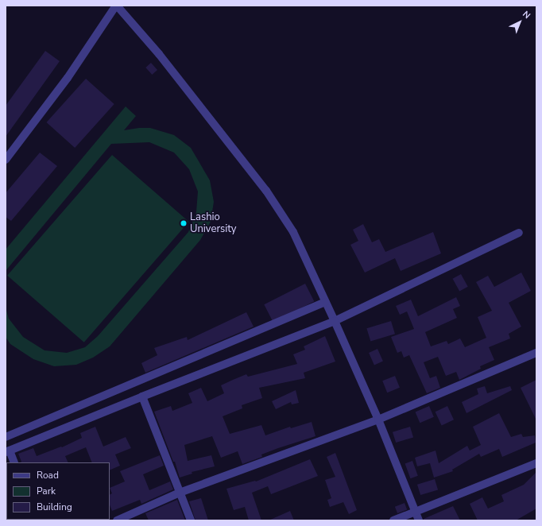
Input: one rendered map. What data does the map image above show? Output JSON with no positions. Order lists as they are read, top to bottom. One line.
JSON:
{"places":["Lashio University"],"legend":["Road","Park","Building"],"north":"top right"}
